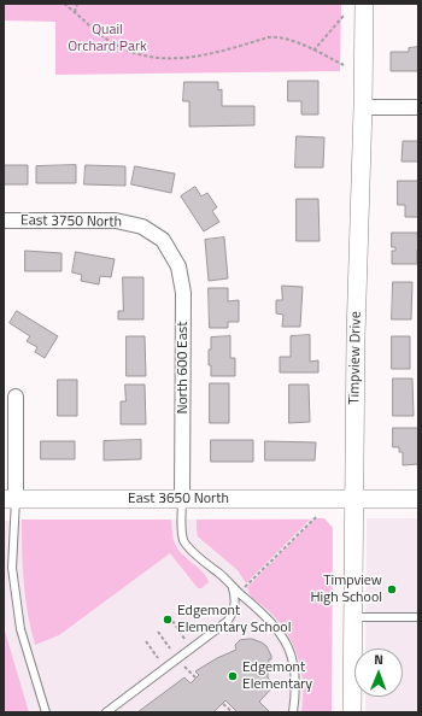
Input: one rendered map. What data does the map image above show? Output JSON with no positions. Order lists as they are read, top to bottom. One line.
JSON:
{"streets":{"street":["East 3750 North","Timpview Drive","North 600 East","East 3650 North"]},"crossings":[["East 3750 North","North 600 East"],["Timpview Drive","East 3650 North"],["North 600 East","East 3650 North"]],"parks":["Quail Orchard Park"],"places":["Timpview High School","Edgemont Elementary School","Edgemont Elementary"],"north":"top"}
